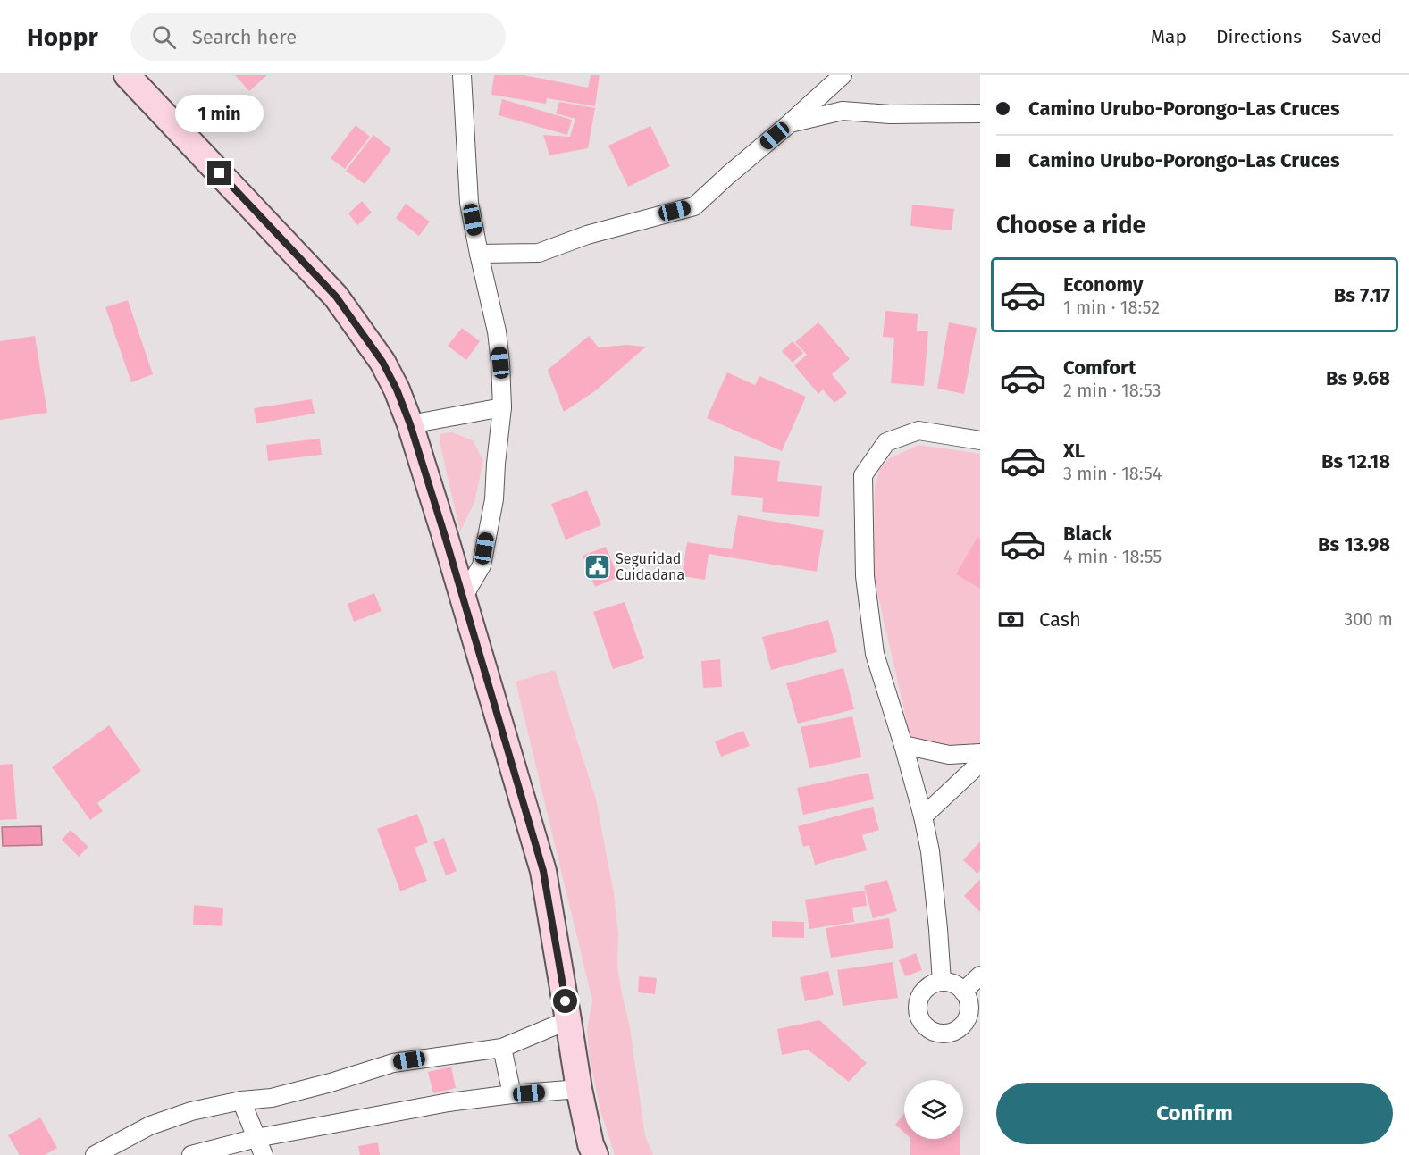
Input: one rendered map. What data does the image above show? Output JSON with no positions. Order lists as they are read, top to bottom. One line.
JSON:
{"places":{"public building":["Seguridad Cuidadana"]},"page":{"header":"Hoppr","search":"Search here","nav":["Map","Directions","Saved"],"banner":["Camino Urubo-Porongo-Las Cruces","Camino Urubo-Porongo-Las Cruces"],"bubble":"1 min","heading":"Choose a ride","list":[{"name":"Economy","note":"1 min · 18:52","value":"Bs 7.17"},{"name":"Comfort","note":"2 min · 18:53","value":"Bs 9.68"},{"name":"XL","note":"3 min · 18:54","value":"Bs 12.18"},{"name":"Black","note":"4 min · 18:55","value":"Bs 13.98"}],"pay":["Cash","300 m"],"buttons":"Confirm"}}
